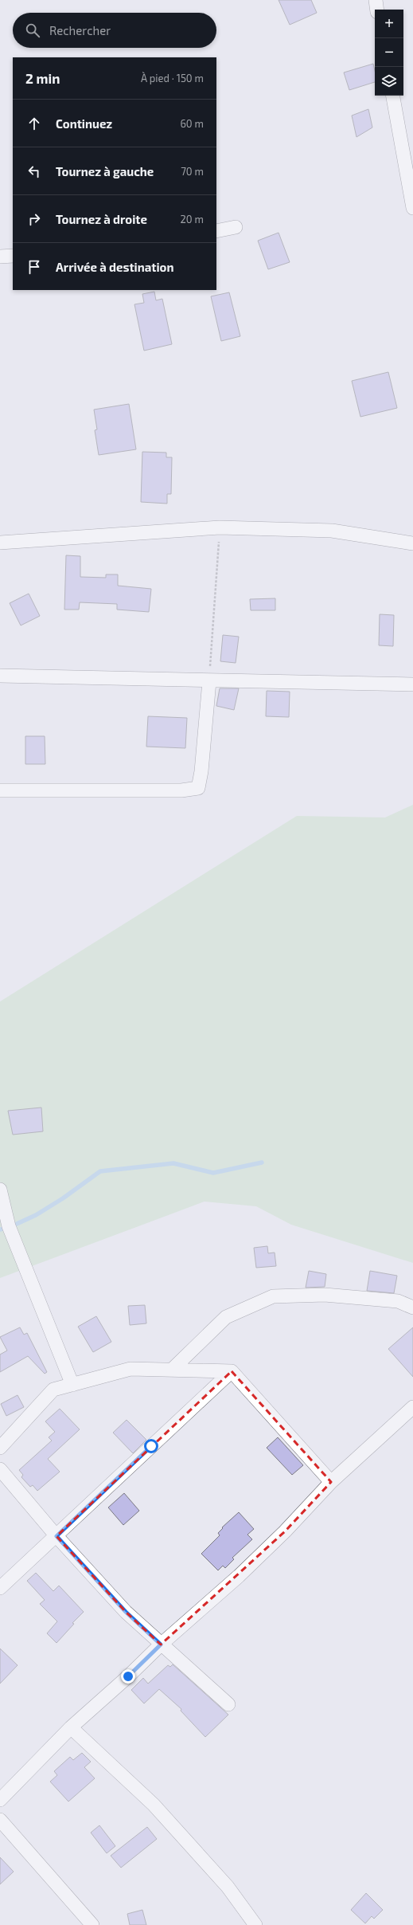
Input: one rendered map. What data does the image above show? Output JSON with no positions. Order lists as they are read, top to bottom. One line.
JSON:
{"page":{"map_buttons":["+","−"],"search":"Rechercher","heading":["2 min","À pied · 150 m"],"list":[["Continuez","60 m"],["Tournez à gauche","70 m"],["Tournez à droite","20 m"],"Arrivée à destination"]}}
